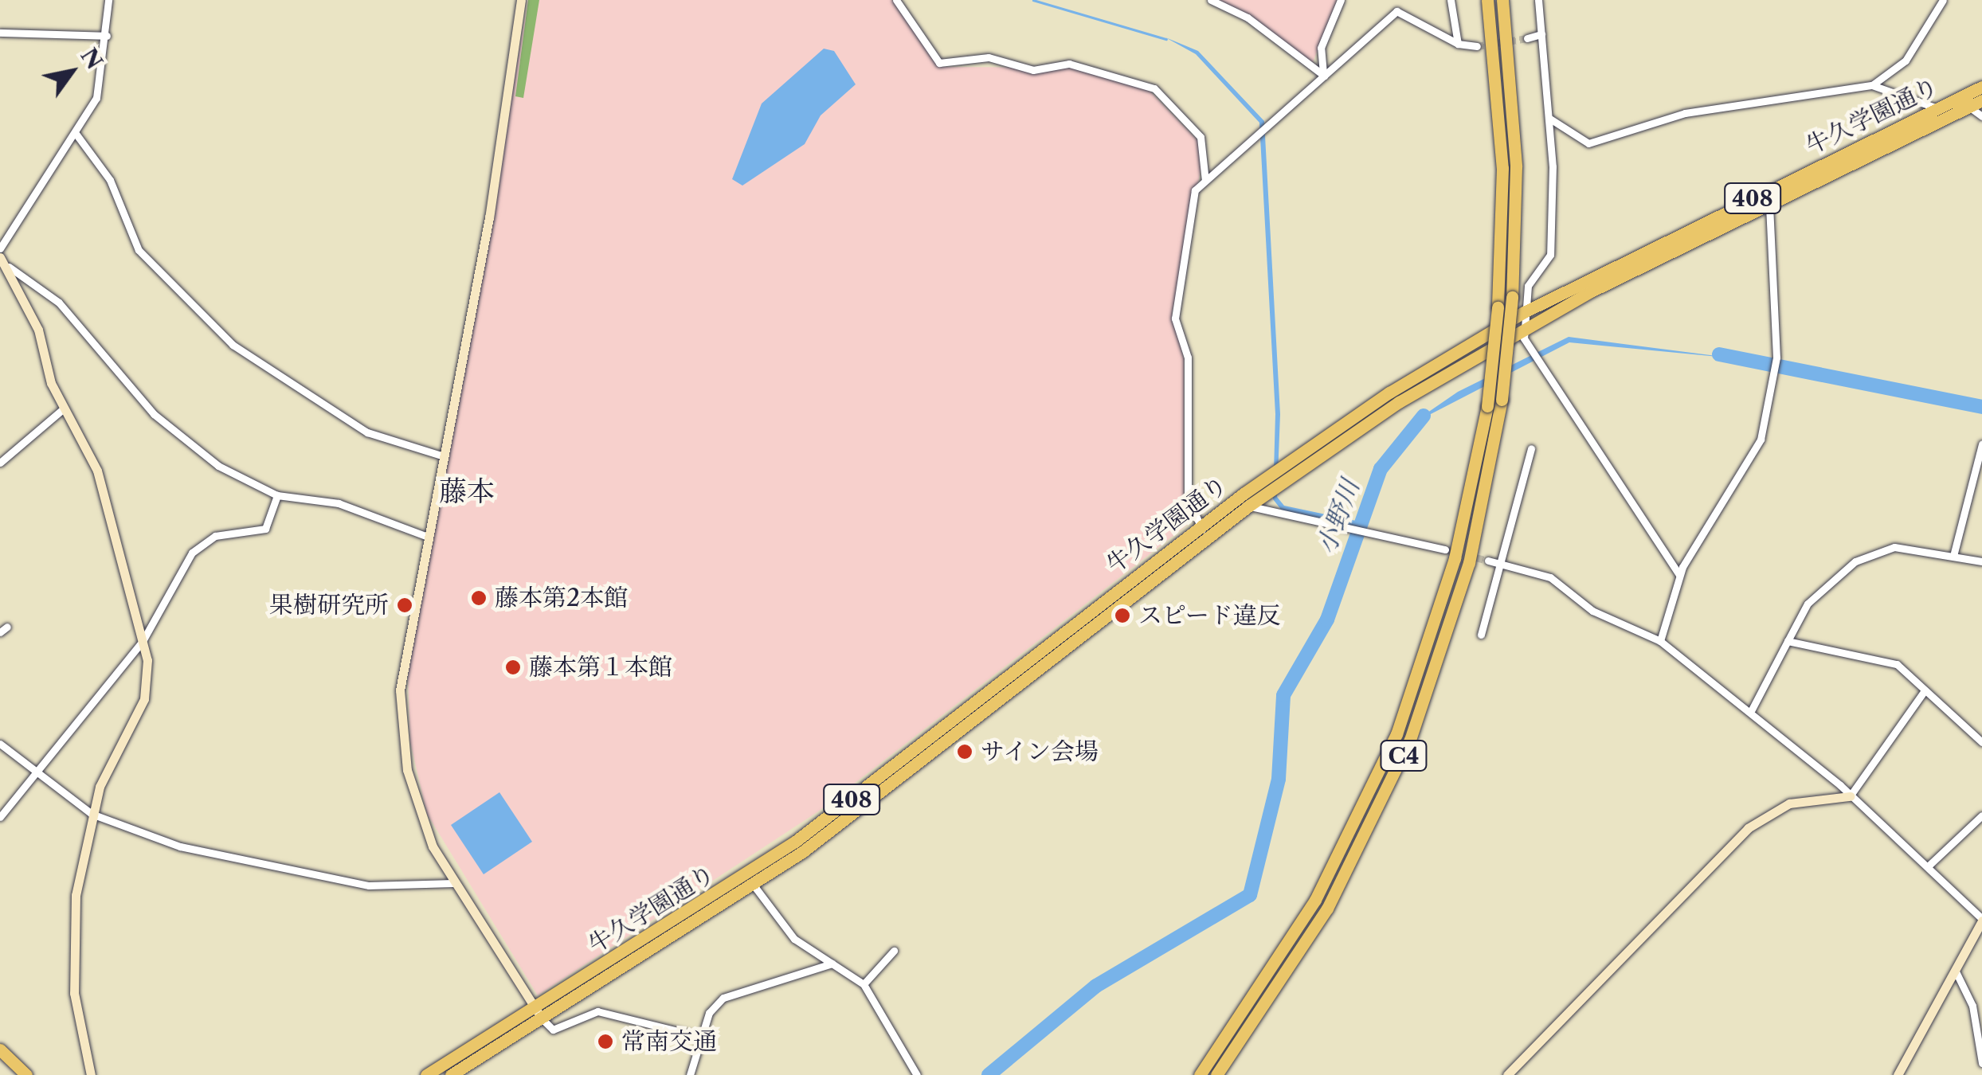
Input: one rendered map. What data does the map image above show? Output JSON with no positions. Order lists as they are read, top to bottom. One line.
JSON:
{"streets":{"highway":["牛久学園通り","408","C4"]},"districts":["藤本"],"water":["小野川"],"places":["藤本第2本館","果樹研究所","スピード違反","藤本第１本館","サイン会場","常南交通"],"north":"top right"}
